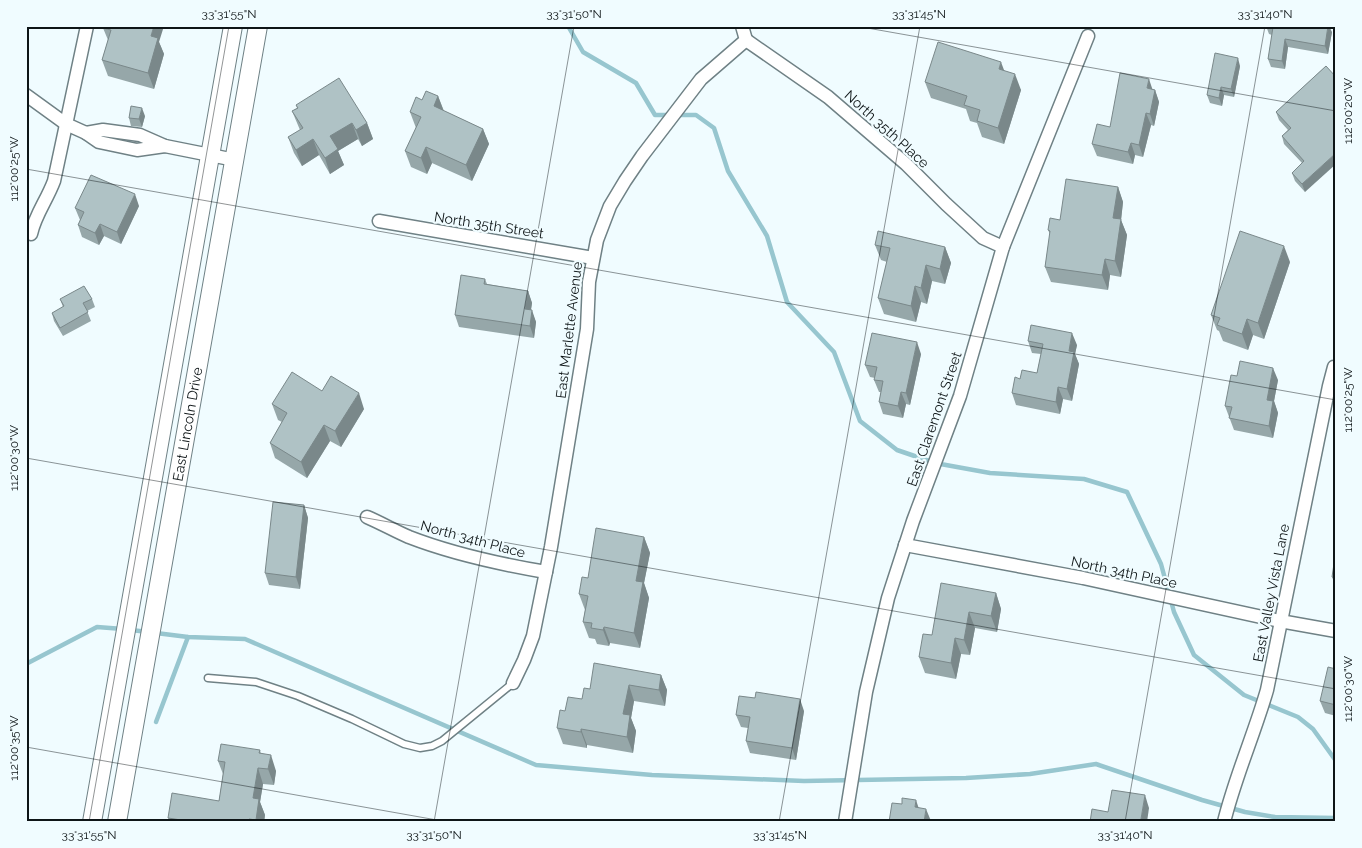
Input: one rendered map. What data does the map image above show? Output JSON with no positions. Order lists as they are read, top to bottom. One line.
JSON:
{"streets":{"main road":["East Lincoln Drive"],"street":["North 35th Place","North 35th Street","East Marlette Avenue","East Claremont Street","North 34th Place","East Valley Vista Lane"]},"crossings":[["North 35th Place","East Marlette Avenue"],["North 35th Place","East Claremont Street"],["North 35th Street","East Marlette Avenue"],["East Marlette Avenue","North 34th Place"],["East Claremont Street","North 34th Place"],["North 34th Place","East Valley Vista Lane"]],"coordinates":["33°31'55\"N","33°31'50\"N","33°31'45\"N","33°31'40\"N","112°00'20\"W","112°00'25\"W","112°00'30\"W","112°00'35\"W"]}
